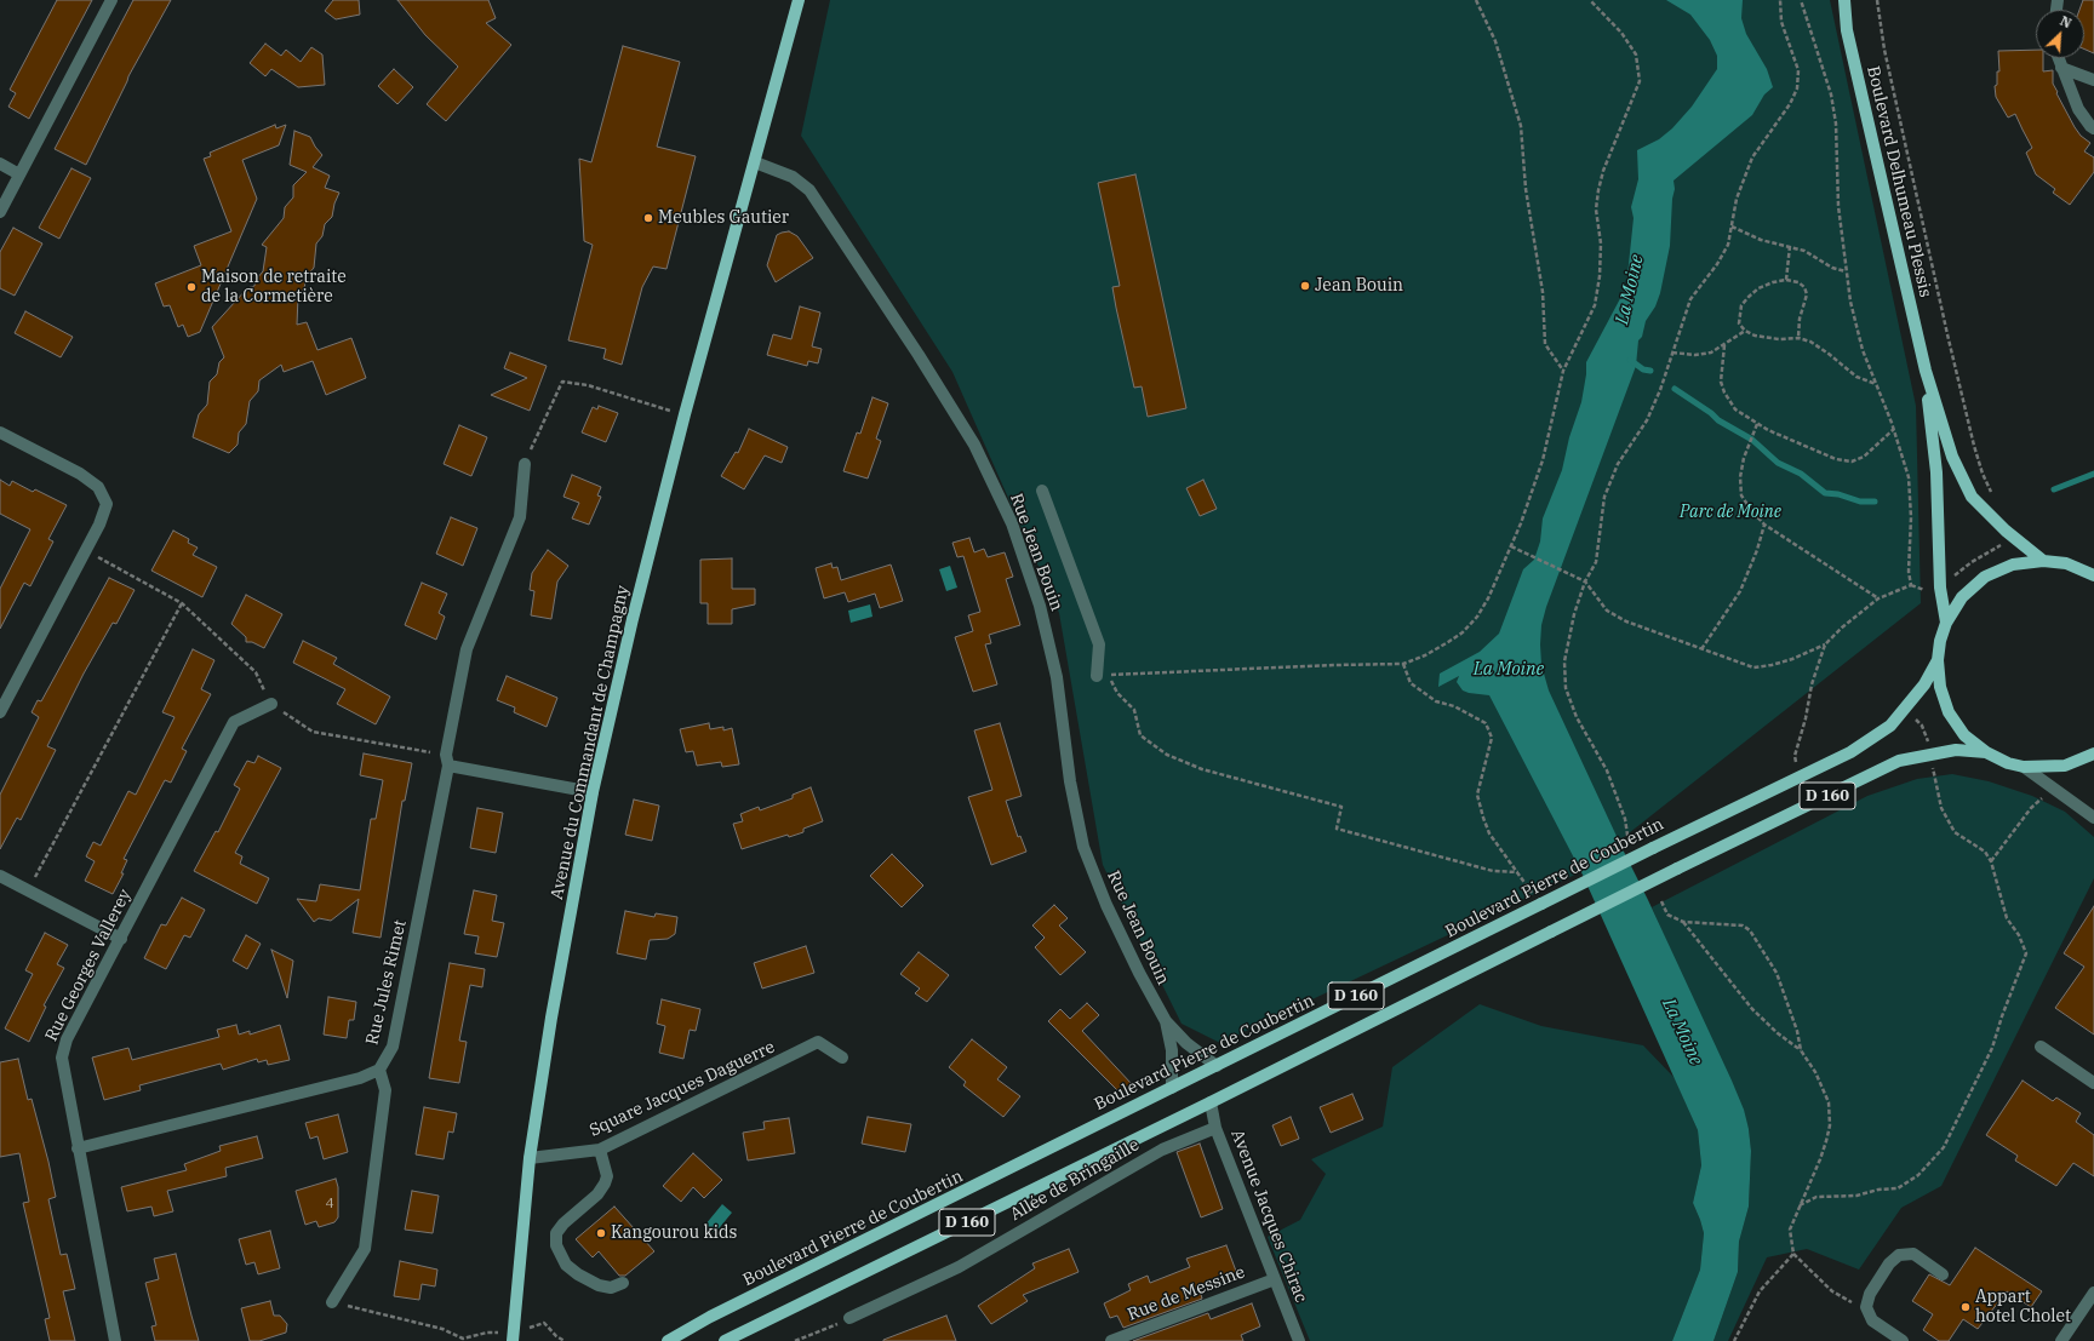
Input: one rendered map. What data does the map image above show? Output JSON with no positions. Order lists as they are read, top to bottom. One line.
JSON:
{"streets":{"main road":["Boulevard Delhumeau Plessis","Avenue du Commandant de Champagny","D 160","Boulevard Pierre de Coubertin"],"street":["Rue Jean Bouin","Rue Georges Vallerey","Rue Jules Rimet","Square Jacques Daguerre","Allée de Bringaille","Avenue Jacques Chirac","Rue de Messine"]},"crossings":[["Rue Jean Bouin","Avenue du Commandant de Champagny"],["Rue Jean Bouin","Boulevard Pierre de Coubertin"],["Avenue du Commandant de Champagny","Square Jacques Daguerre"],["D 160","Avenue Jacques Chirac"],["Rue Georges Vallerey","Rue Jules Rimet"],["Allée de Bringaille","Avenue Jacques Chirac"],["Avenue Jacques Chirac","Rue de Messine"]],"water":["La Moine"],"parks":["Parc de Moine"],"places":["Meubles Gautier","Jean Bouin","Maison de retraite de la Cormetière","Kangourou kids","Appart hotel Cholet"],"house_numbers":["4"],"north":"top right"}
